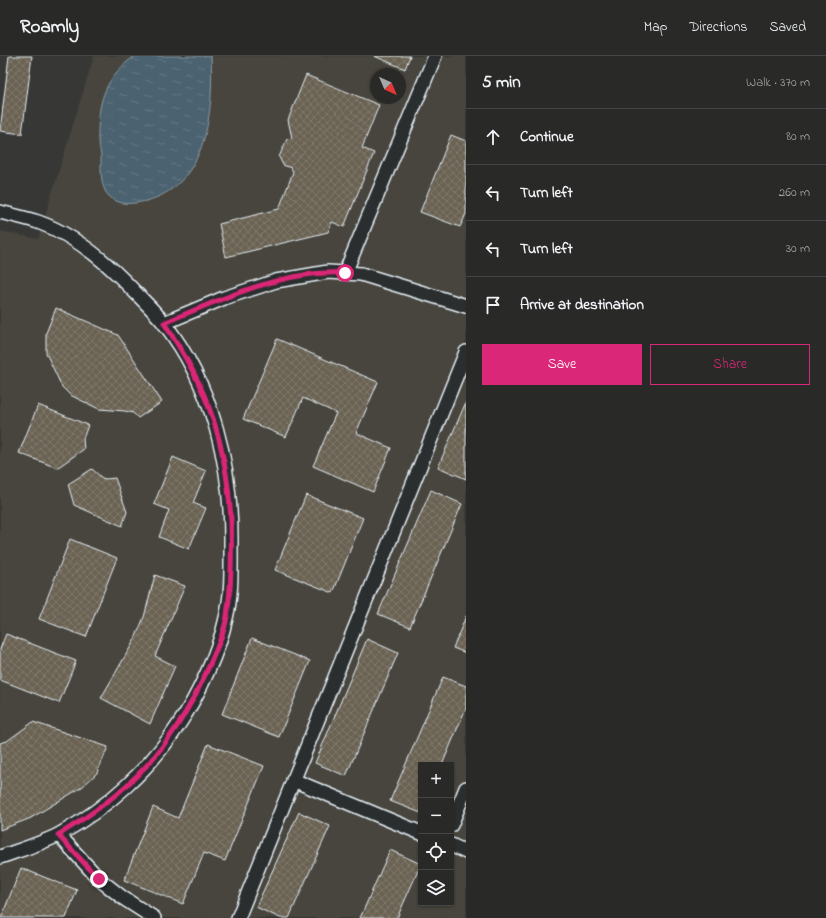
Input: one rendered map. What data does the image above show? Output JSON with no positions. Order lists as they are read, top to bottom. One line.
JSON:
{"north":"bottom right","page":{"header":"Roamly","nav":["Map","Directions","Saved"],"heading":["5 min","Walk · 370 m"],"list":[["Continue","80 m"],["Turn left","260 m"],["Turn left","30 m"],"Arrive at destination"],"buttons":["Save","Share"],"map_buttons":["+","−"]}}
